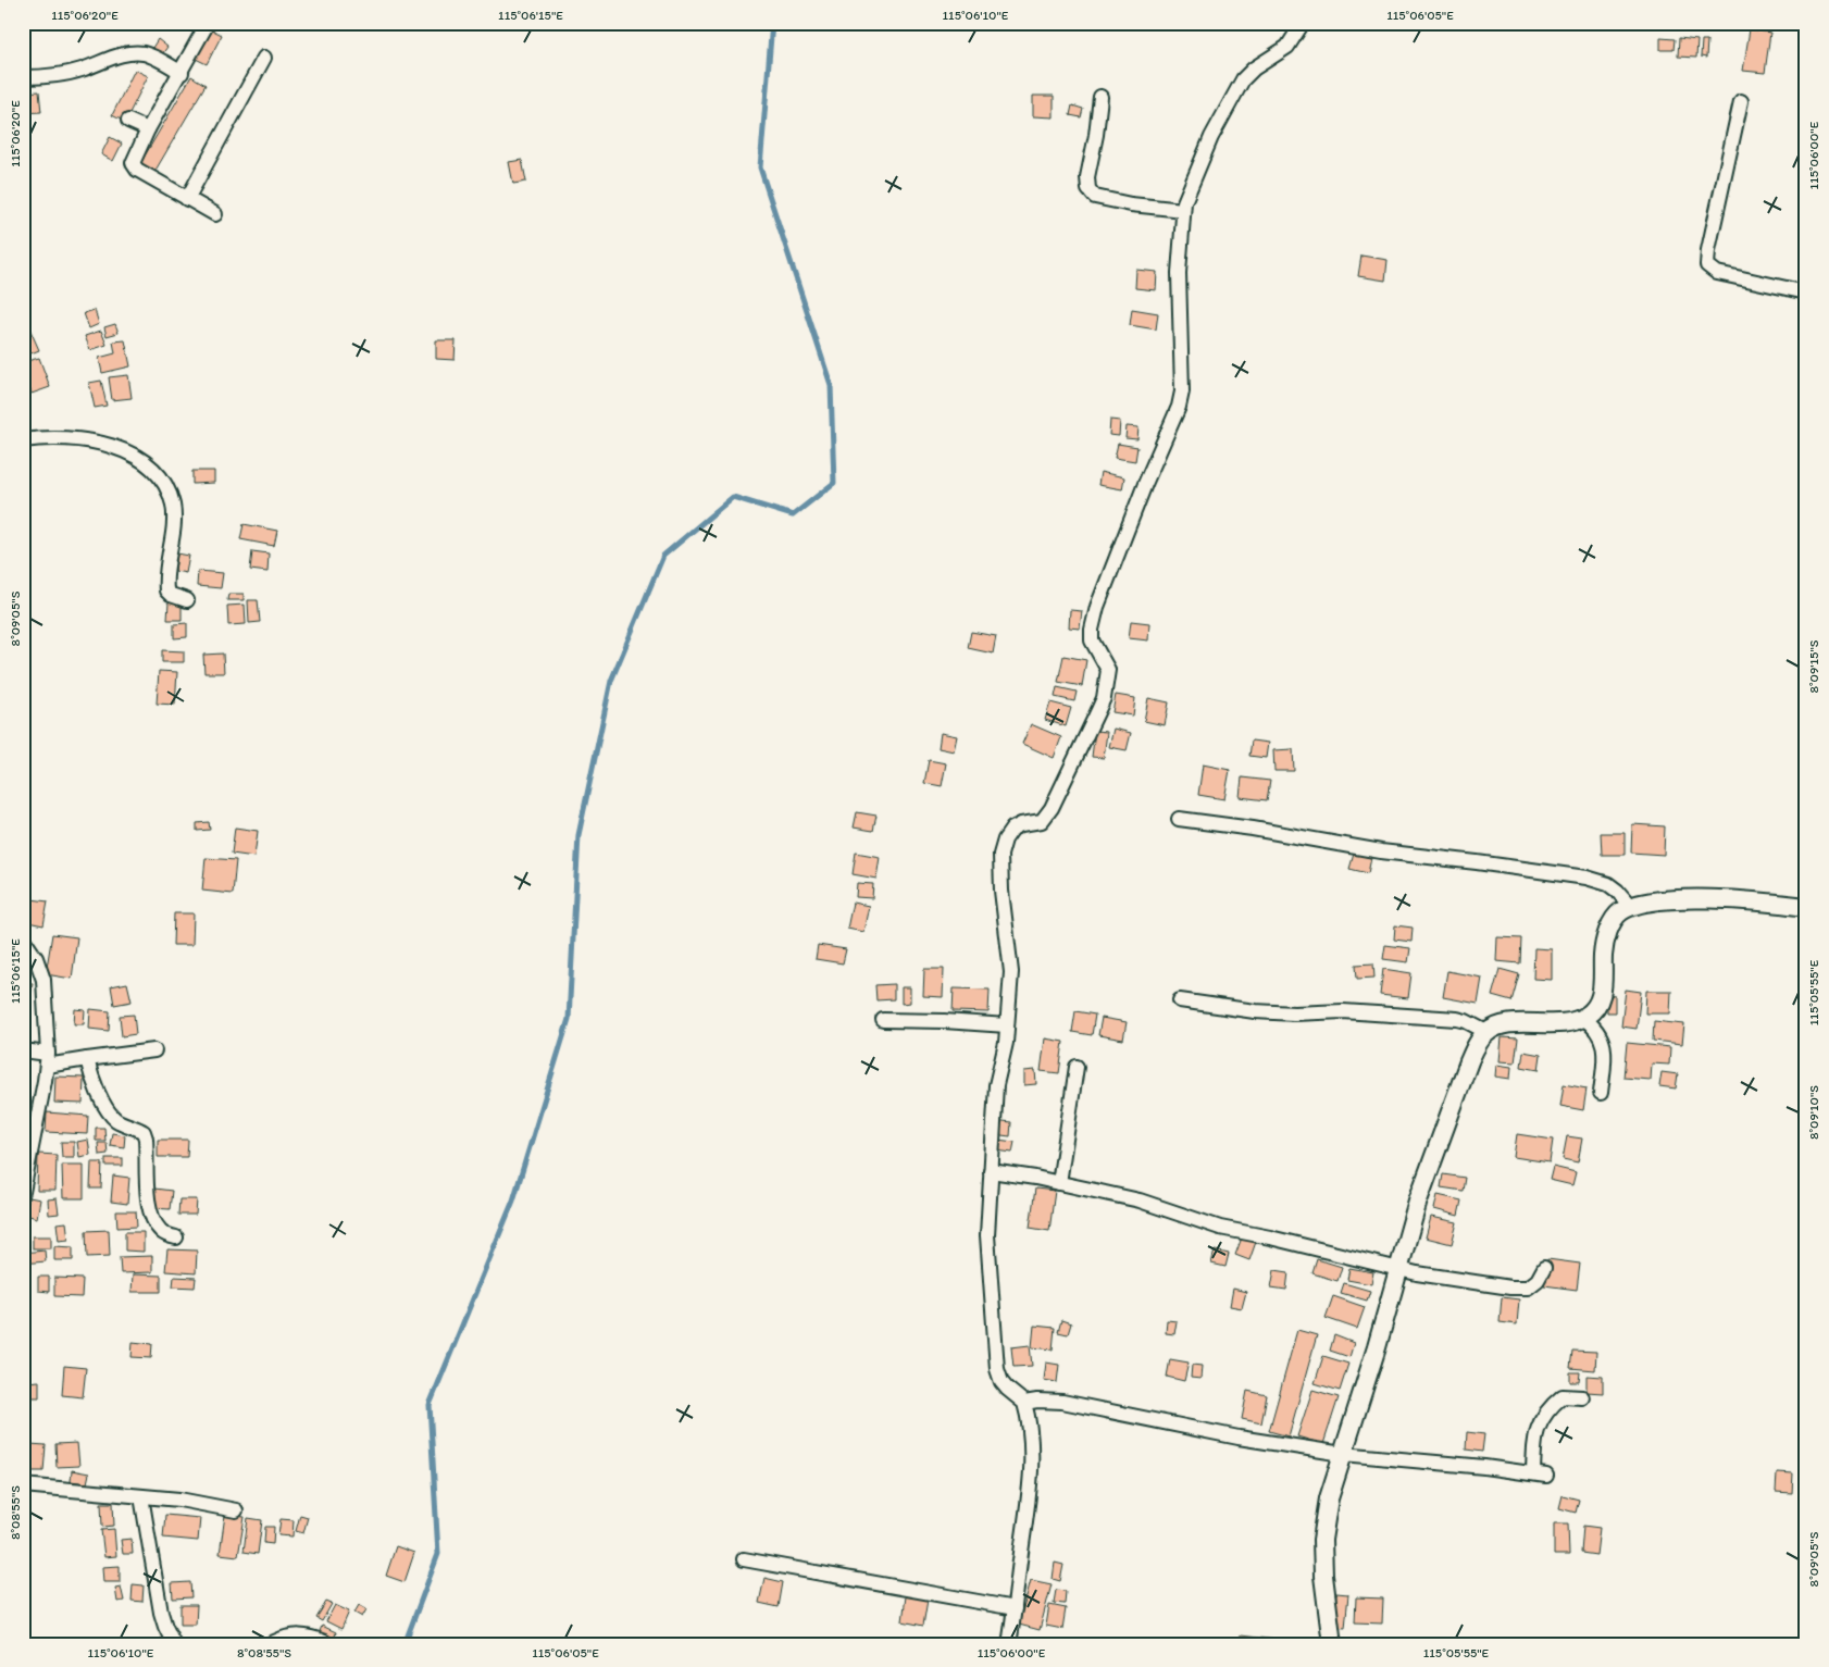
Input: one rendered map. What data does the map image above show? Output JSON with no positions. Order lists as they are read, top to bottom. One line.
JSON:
{"coordinates":["115°06'20\"E","115°06'15\"E","115°06'10\"E","115°06'05\"E","115°06'00\"E","8°09'05\"S","8°09'15\"S","115°05'55\"E","8°09'10\"S","8°08'55\"S"]}
